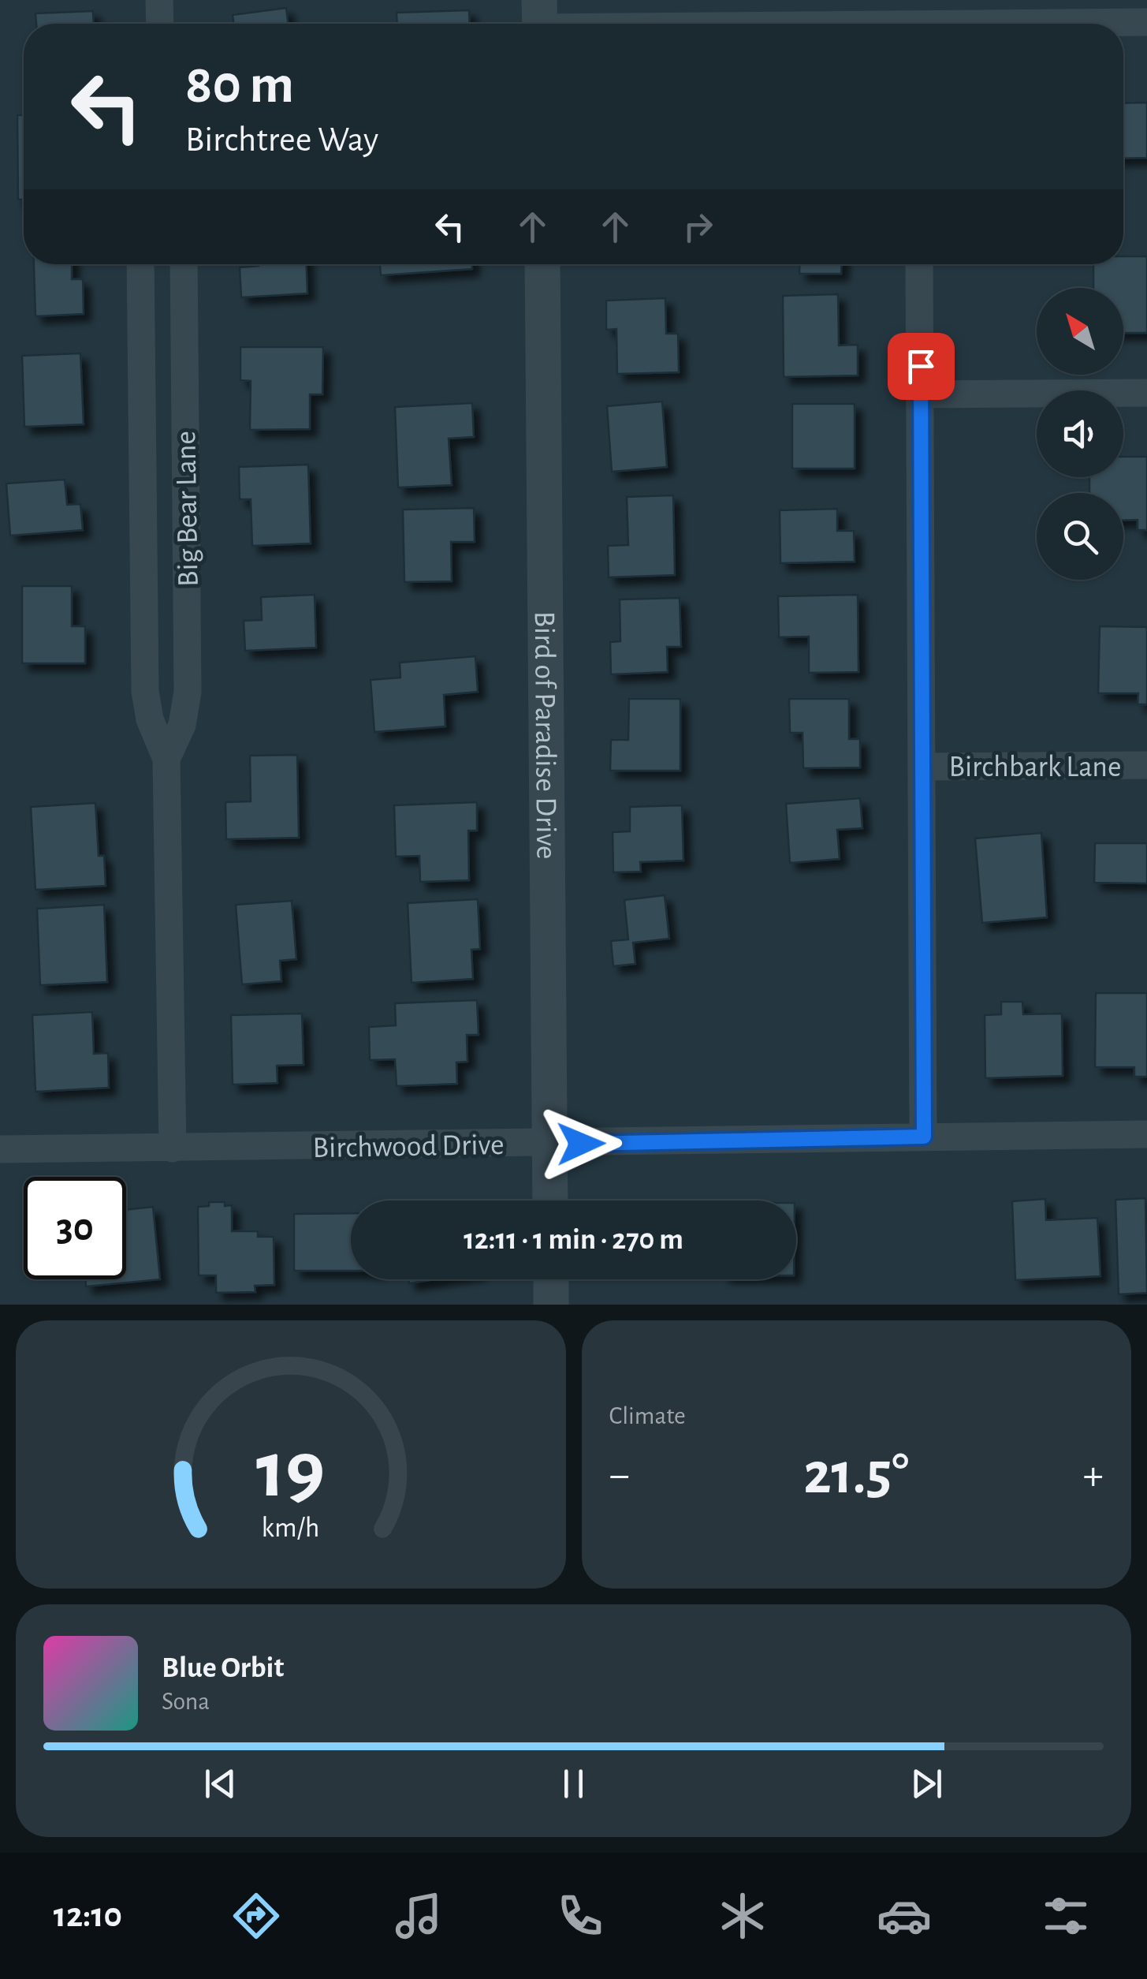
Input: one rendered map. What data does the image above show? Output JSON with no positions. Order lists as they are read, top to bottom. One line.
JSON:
{"streets":{"street":["Big Bear Lane","Bird of Paradise Drive","Birchbark Lane","Birchwood Drive"]},"crossings":[["Big Bear Lane","Birchwood Drive"],["Bird of Paradise Drive","Birchwood Drive"]],"north":"top left","page":{"turn":["80 m","Birchtree Way"],"limit":"30","trip":"12:11 · 1 min · 270 m","tile":"Climate","heat":["−","21.5°","+"],"song":["Blue Orbit","Sona"],"tabs":"12:10","gauge":["19","km/h"]}}
